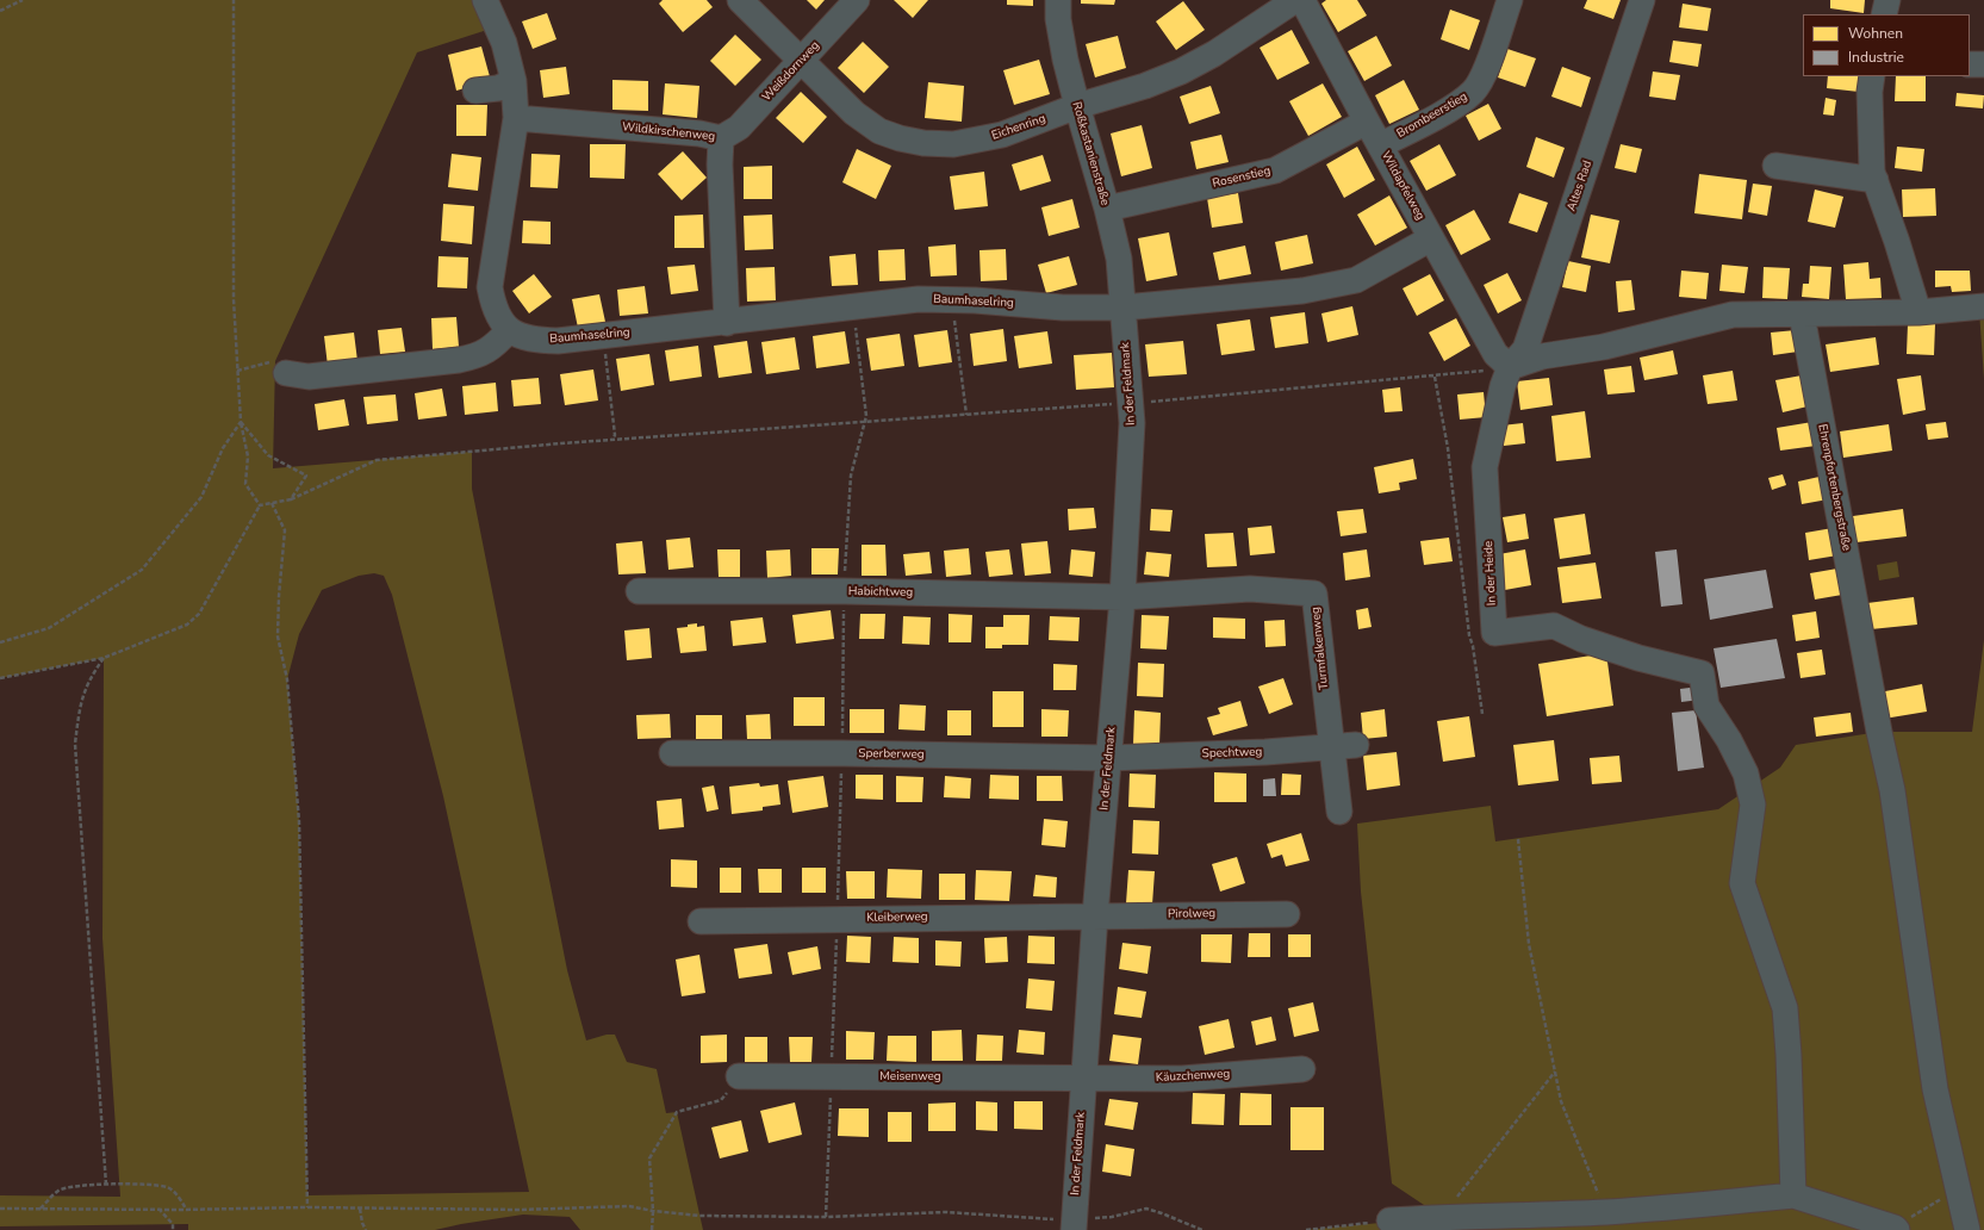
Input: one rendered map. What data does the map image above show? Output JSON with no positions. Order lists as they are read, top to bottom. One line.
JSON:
{"streets":{"street":["Weißdornweg","Brombeerstieg","Eichenring","Wildkirschenweg","Roßkastanienstraße","Rosenstieg","Wildapfelweg","Altes Rad","Baumhaselring","In der Feldmark","Ehrenpfortenbergstraße","In der Heide","Habichtweg","Turmfalkenweg","Spechtweg","Sperberweg","Pirolweg","Kleiberweg","Käuzchenweg","Meisenweg"]},"crossings":[["Weißdornweg","Eichenring"],["Weißdornweg","Wildkirschenweg"],["Brombeerstieg","Wildapfelweg"],["Eichenring","Roßkastanienstraße"],["Wildkirschenweg","Baumhaselring"],["Roßkastanienstraße","Rosenstieg"],["Roßkastanienstraße","Baumhaselring"],["Roßkastanienstraße","In der Feldmark"],["Rosenstieg","Wildapfelweg"],["Wildapfelweg","Altes Rad"],["Wildapfelweg","Baumhaselring"],["Wildapfelweg","In der Heide"],["Altes Rad","In der Heide"],["Baumhaselring","In der Feldmark"],["In der Feldmark","Habichtweg"],["In der Feldmark","Turmfalkenweg"],["In der Feldmark","Spechtweg"],["In der Feldmark","Sperberweg"],["In der Feldmark","Pirolweg"],["In der Feldmark","Kleiberweg"],["In der Feldmark","Käuzchenweg"],["In der Feldmark","Meisenweg"],["Habichtweg","Turmfalkenweg"],["Turmfalkenweg","Spechtweg"],["Spechtweg","Sperberweg"],["Pirolweg","Kleiberweg"],["Käuzchenweg","Meisenweg"]],"legend":["Wohnen","Industrie"]}
